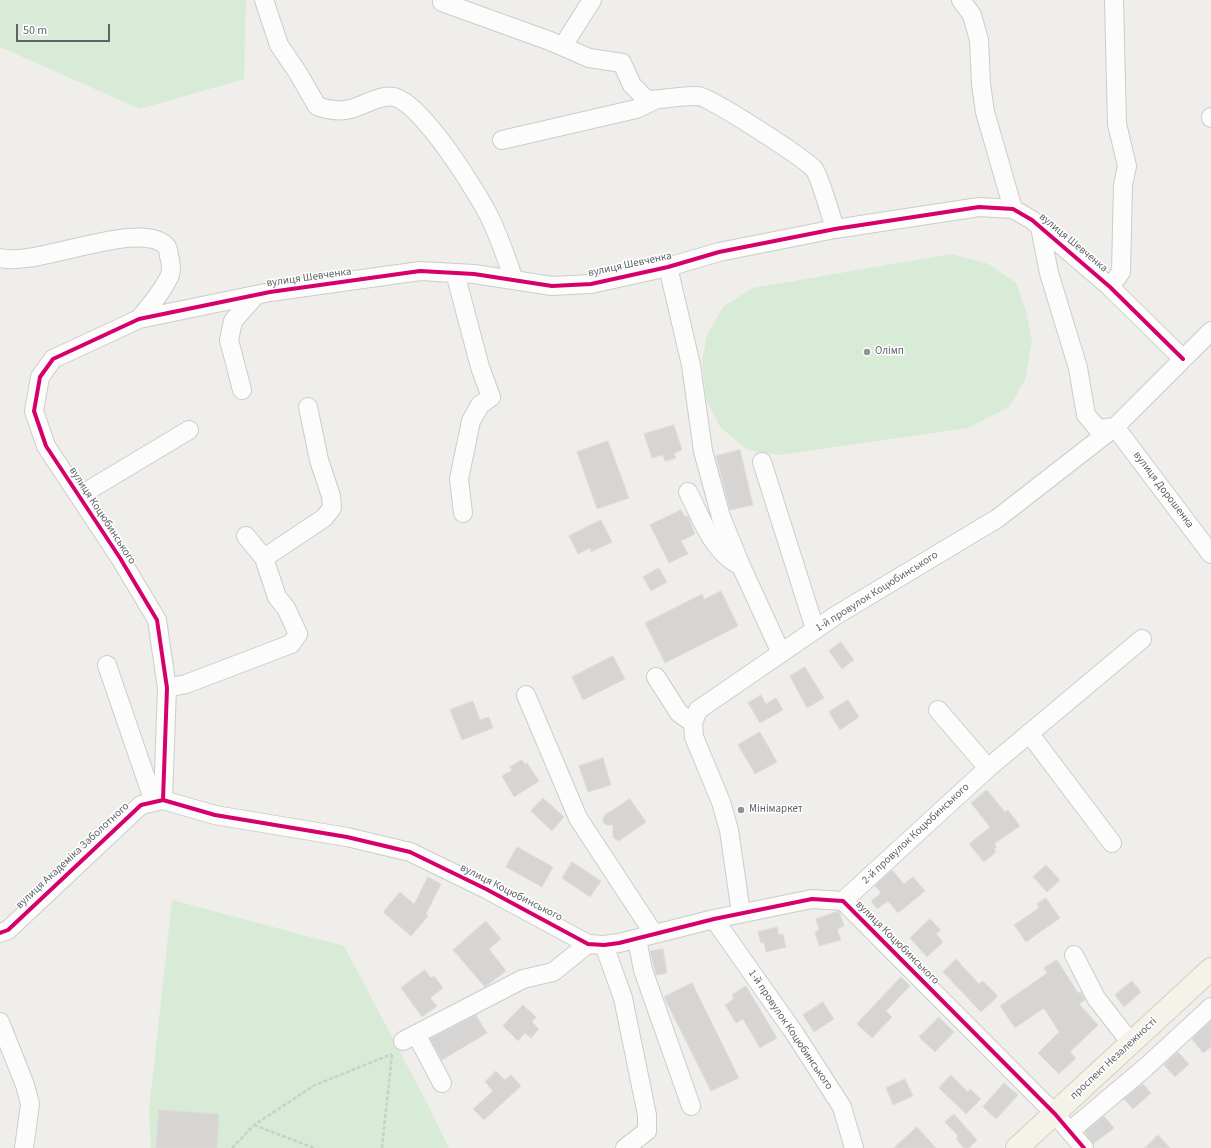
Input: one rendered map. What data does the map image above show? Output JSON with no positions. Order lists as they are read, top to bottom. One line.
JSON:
{"streets":{"main road":["проспект Незалежності"],"street":["вулиця Шевченка","вулиця Дорошенка","вулиця Коцюбинського","1-й провулок Коцюбинського","2-й провулок Коцюбинського","вулиця Академіка Заболотного"]},"crossings":[["вулиця Шевченка","вулиця Коцюбинського"],["вулиця Шевченка","1-й провулок Коцюбинського"],["вулиця Дорошенка","1-й провулок Коцюбинського"],["вулиця Коцюбинського","1-й провулок Коцюбинського"],["вулиця Коцюбинського","2-й провулок Коцюбинського"],["вулиця Коцюбинського","вулиця Академіка Заболотного"],["вулиця Коцюбинського","проспект Незалежності"]],"places":["Олімп","Мінімаркет"],"scale_bar":"50 m"}
